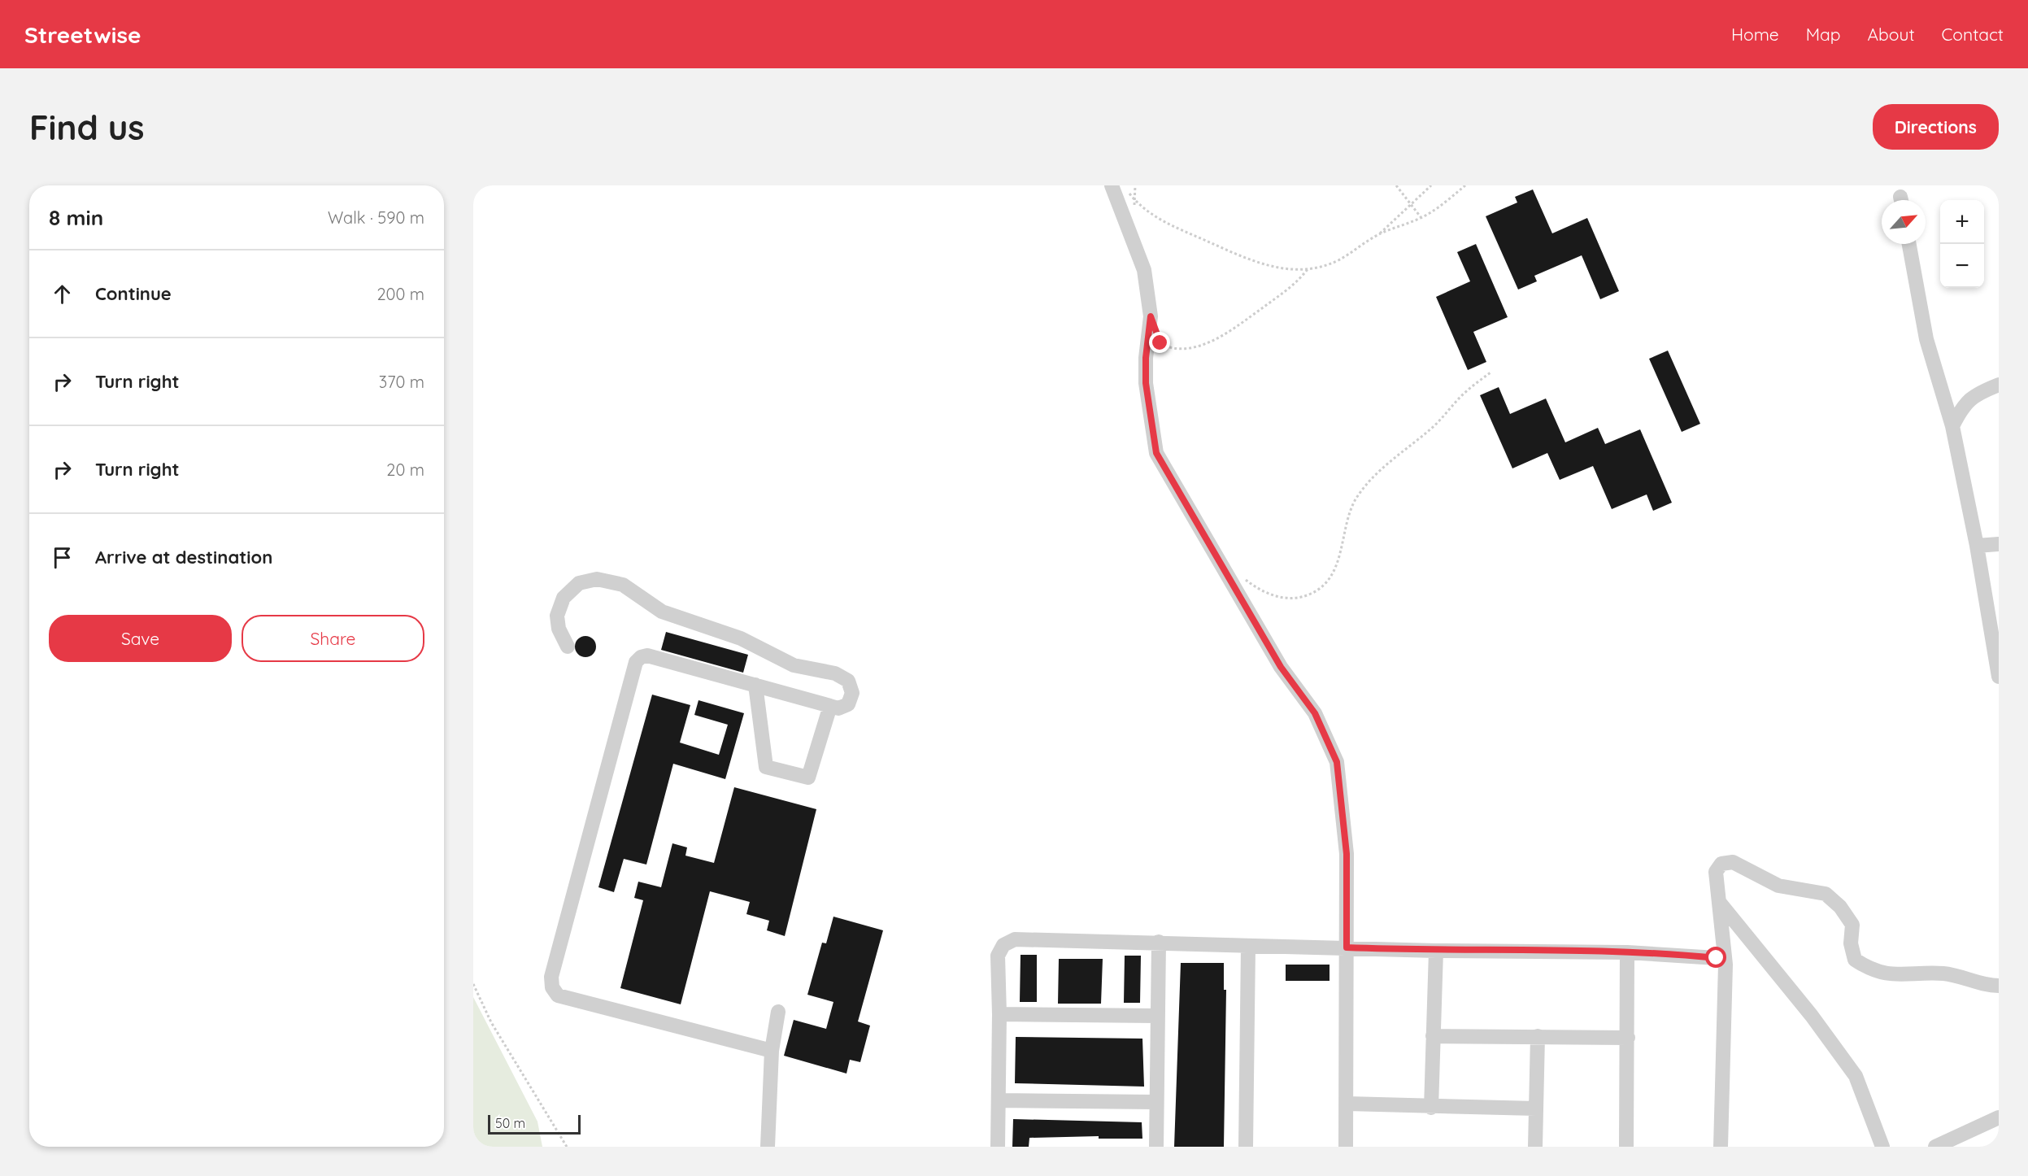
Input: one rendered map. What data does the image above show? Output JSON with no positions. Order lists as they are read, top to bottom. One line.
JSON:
{"scale_bar":"50 m","north":"top right","page":{"header":"Streetwise","nav":["Home","Map","About","Contact"],"buttons":["Directions",["Save","Share"]],"title":"Find us","heading":["8 min","Walk · 590 m"],"map_buttons":["+","−"],"list":[["Continue","200 m"],["Turn right","370 m"],["Turn right","20 m"],"Arrive at destination"],"scale":"50 m"}}
